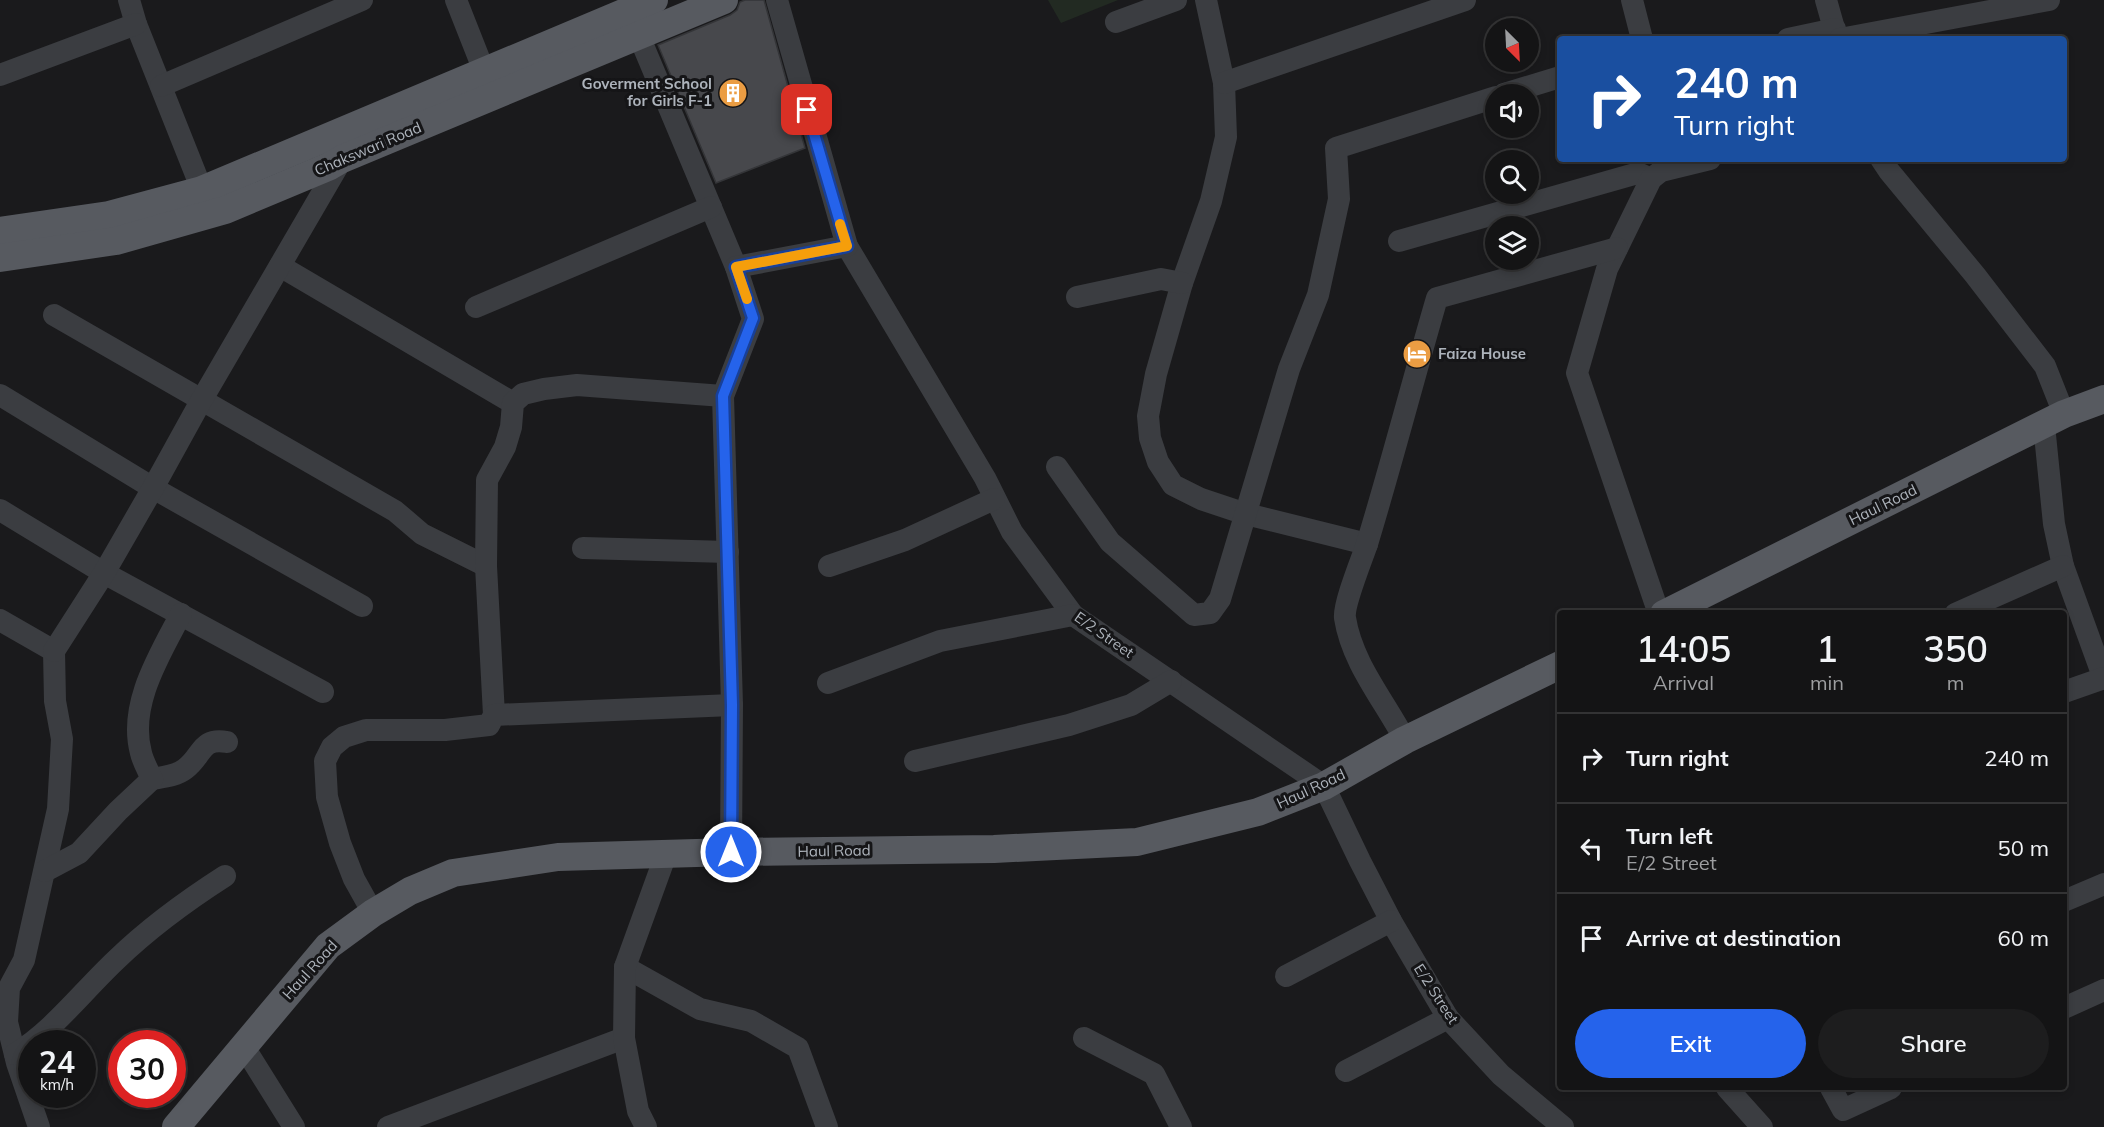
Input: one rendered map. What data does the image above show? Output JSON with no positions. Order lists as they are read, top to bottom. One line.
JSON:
{"streets":{"main road":["Chakswari Road","Haul Road"],"street":["E/2 Street"]},"crossings":[["Haul Road","E/2 Street"]],"places":{"building":["Goverment School for Girls F-1"],"hotel":["Faiza House"]},"north":"bottom right","page":{"turn":["240 m","Turn right"],"eta":["14:05","Arrival","1","min","350","m"],"list":[{"name":"Turn right","value":"240 m"},{"name":"Turn left","note":"E/2 Street","value":"50 m"},{"name":"Arrive at destination","value":"60 m"}],"buttons":["Exit","Share"],"speed":"24 km/h","limit":"30"}}
